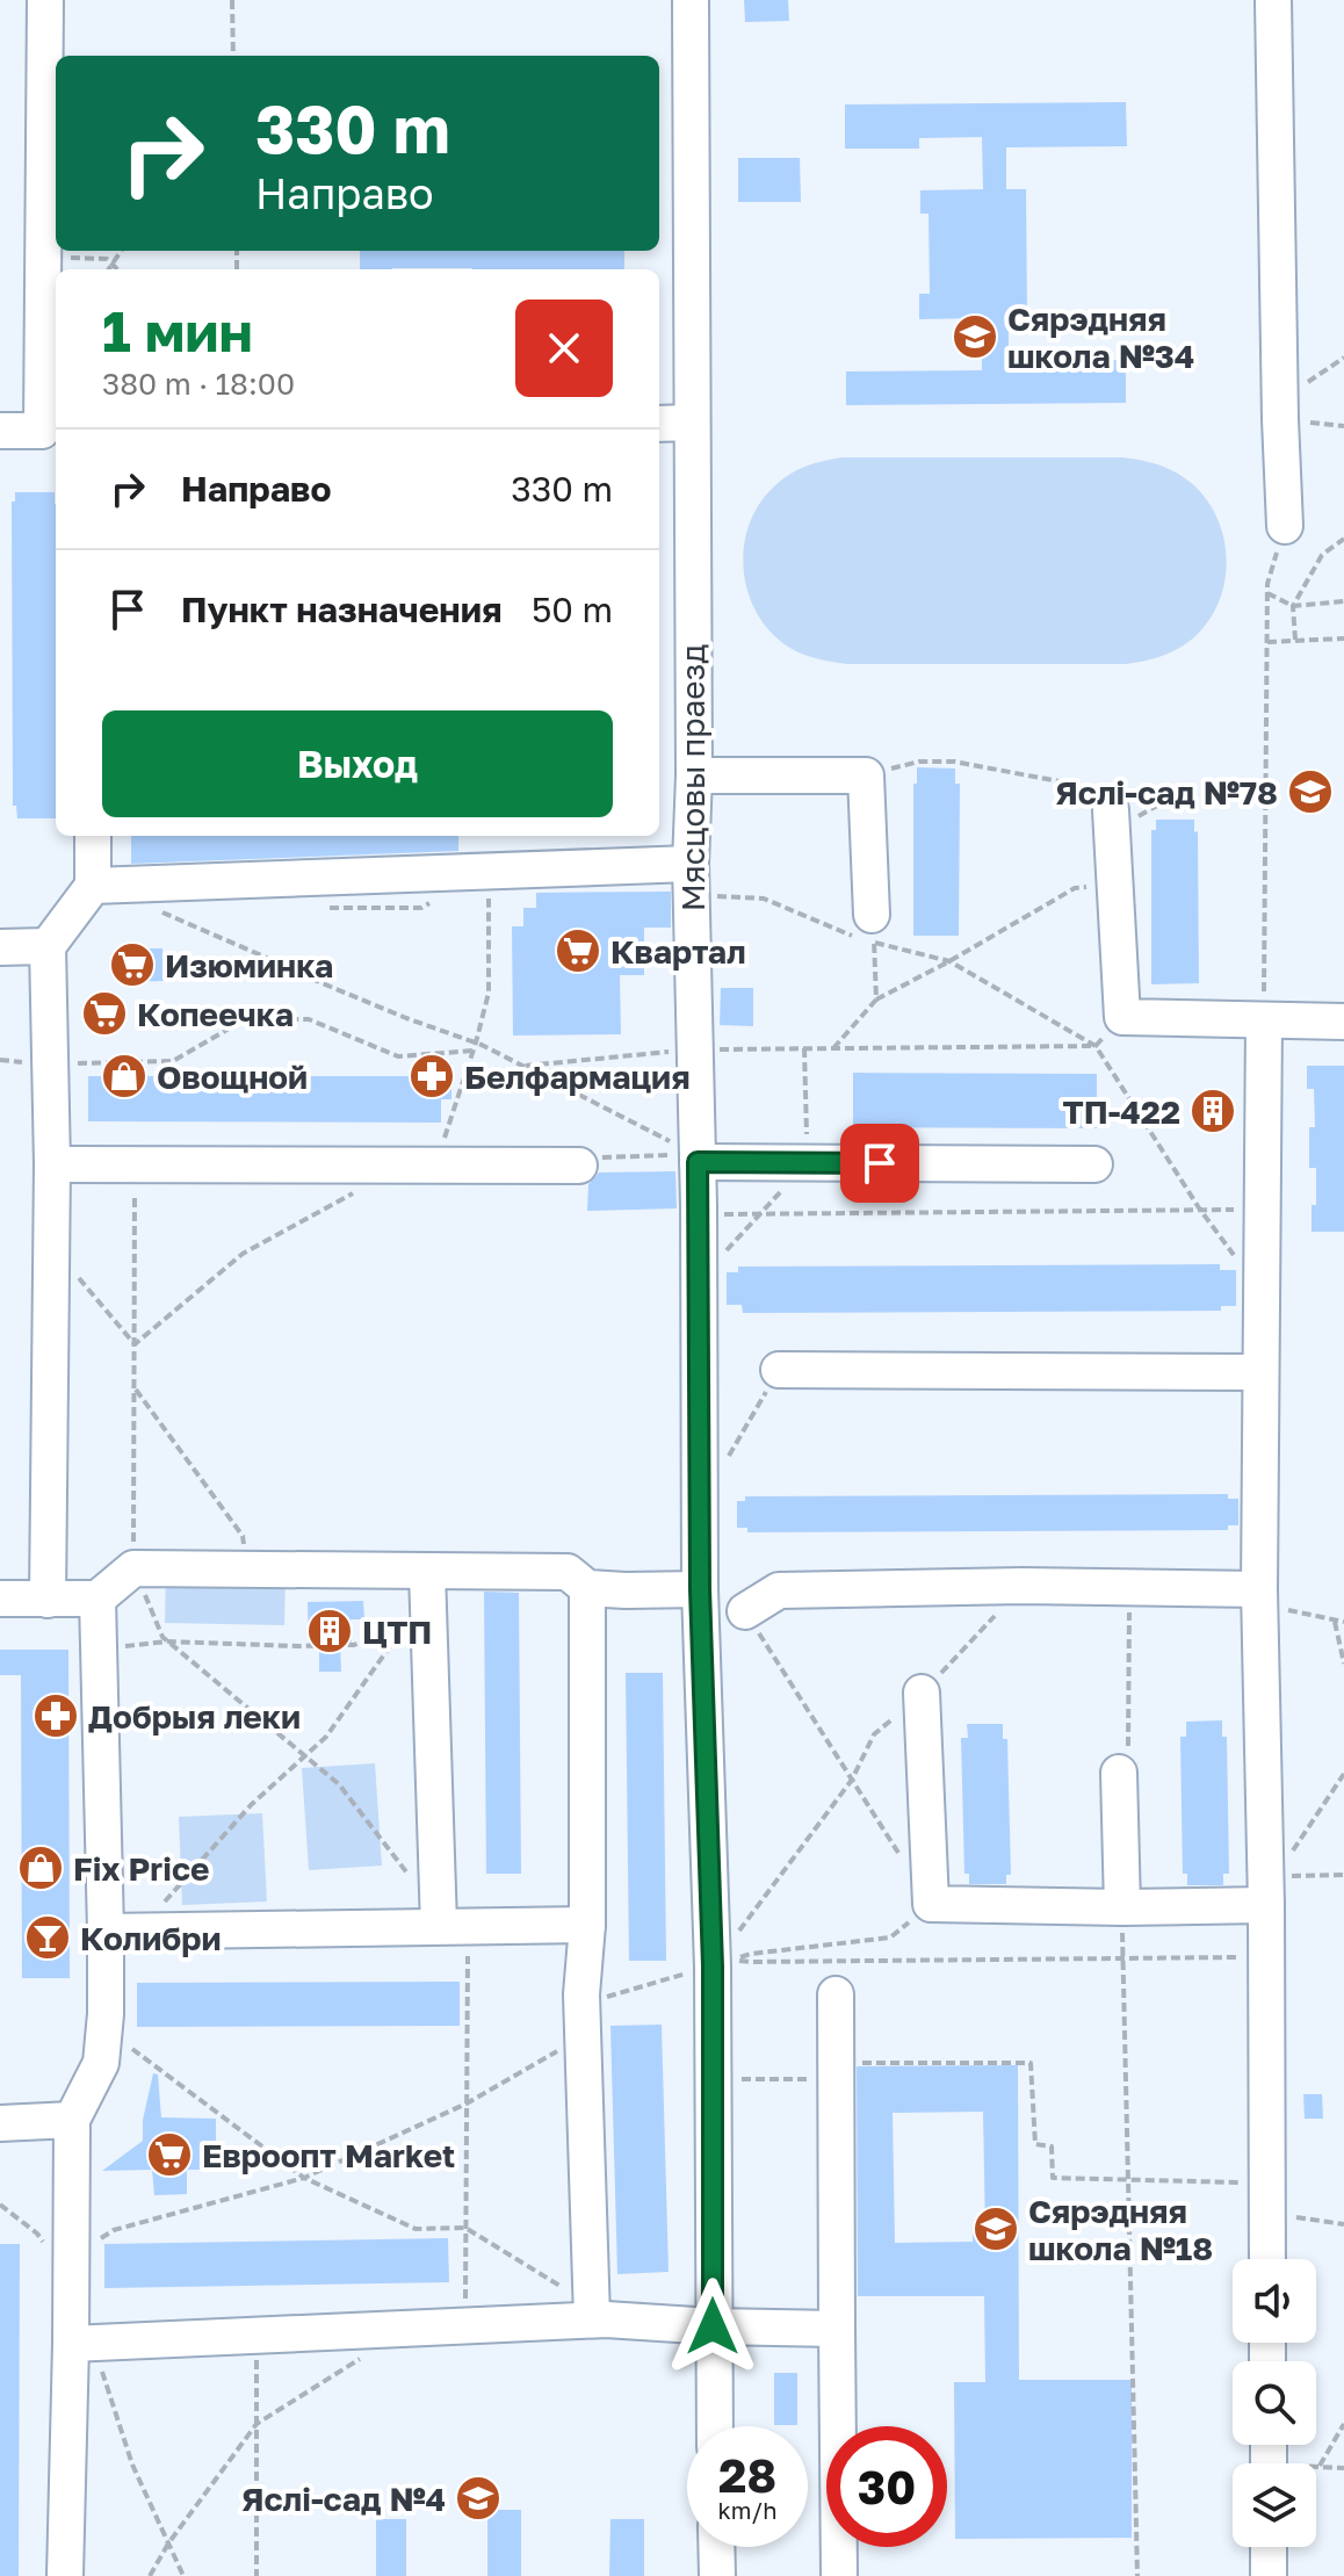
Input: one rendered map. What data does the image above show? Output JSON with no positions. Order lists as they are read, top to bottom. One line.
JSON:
{"streets":{"street":["Мясцовы праезд"]},"places":{"school or university":["Сярэдняя школа №34","Яслі-сад №78","Сярэдняя школа №18","Яслі-сад №4"],"supermarket":["Квартал","Изюминка","Копеечка","Евроопт Market"],"shop":["Овощной","Fix Price"],"pharmacy":["Белфармация","Добрыя леки"],"building":["ТП-422","ЦТП"],"bar":["Колибри"]},"page":{"turn":["330 m","Направо"],"heading":["1 мин","380 m · 18:00"],"list":[{"name":"Направо","value":"330 m"},{"name":"Пункт назначения","value":"50 m"}],"buttons":"Выход","speed":"28 km/h","limit":"30"}}
